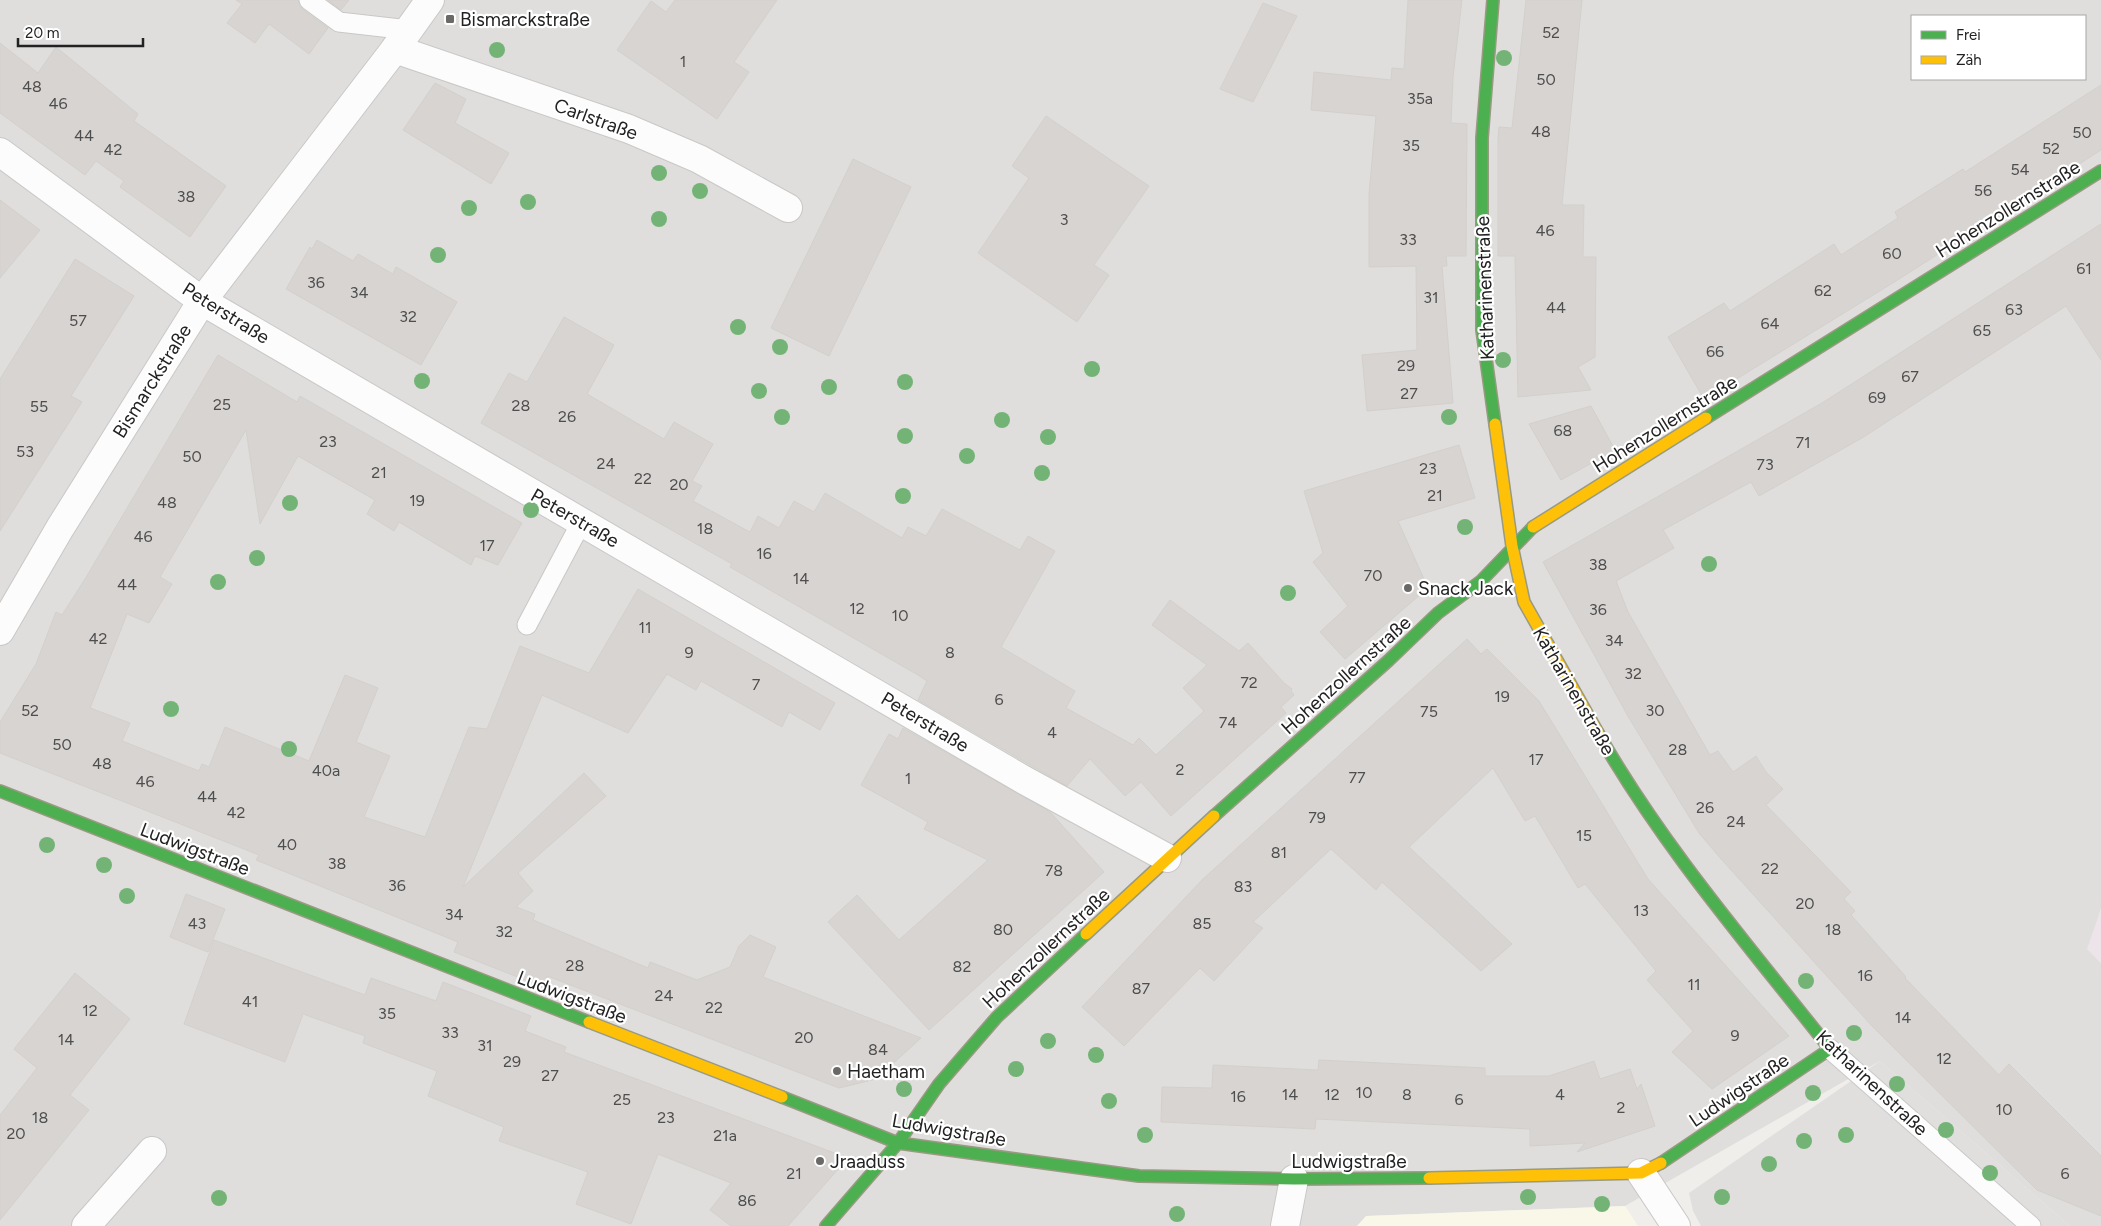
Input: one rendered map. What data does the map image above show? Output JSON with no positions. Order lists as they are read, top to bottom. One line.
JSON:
{"streets":{"street":["Carlstraße","Hohenzollernstraße","Katharinenstraße","Peterstraße","Bismarckstraße","Ludwigstraße"]},"crossings":[["Carlstraße","Bismarckstraße"],["Hohenzollernstraße","Katharinenstraße"],["Hohenzollernstraße","Peterstraße"],["Hohenzollernstraße","Ludwigstraße"],["Katharinenstraße","Ludwigstraße"],["Peterstraße","Bismarckstraße"]],"places":{"transit":["Bismarckstraße"],"other":["Snack Jack","Haetham","Jraaduss"]},"house_numbers":["52","1","50","48","35a","46","48","50","44","35","52","42","54","56","38","3","46","33","60","61","36","62","34","31","44","63","32","57","64","65","66","29","67","27","69","25","28","55","26","68","23","71","53","50","24","73","23","21","22","20","21","19","48","18","46","17","16","38","70","14","44","12","36","10","11","42","34","9","8","32","72","7","19","6","52","30","75","74","4","50","28","17","48","2","40a","77","1","46","44","26","42","79","24","15","40","81","38","22","78","36","83","20","13","34","43","85","80","18","32","28","82","16","11","87","24","41","22","12","35","14","33","9","20","14","31","84","12","29","27","10","14","12","8","4","16","25","6","2","10","18","23","20","21a","21","6","86"],"legend":["Frei","Zäh"],"scale_bar":"20 m"}
